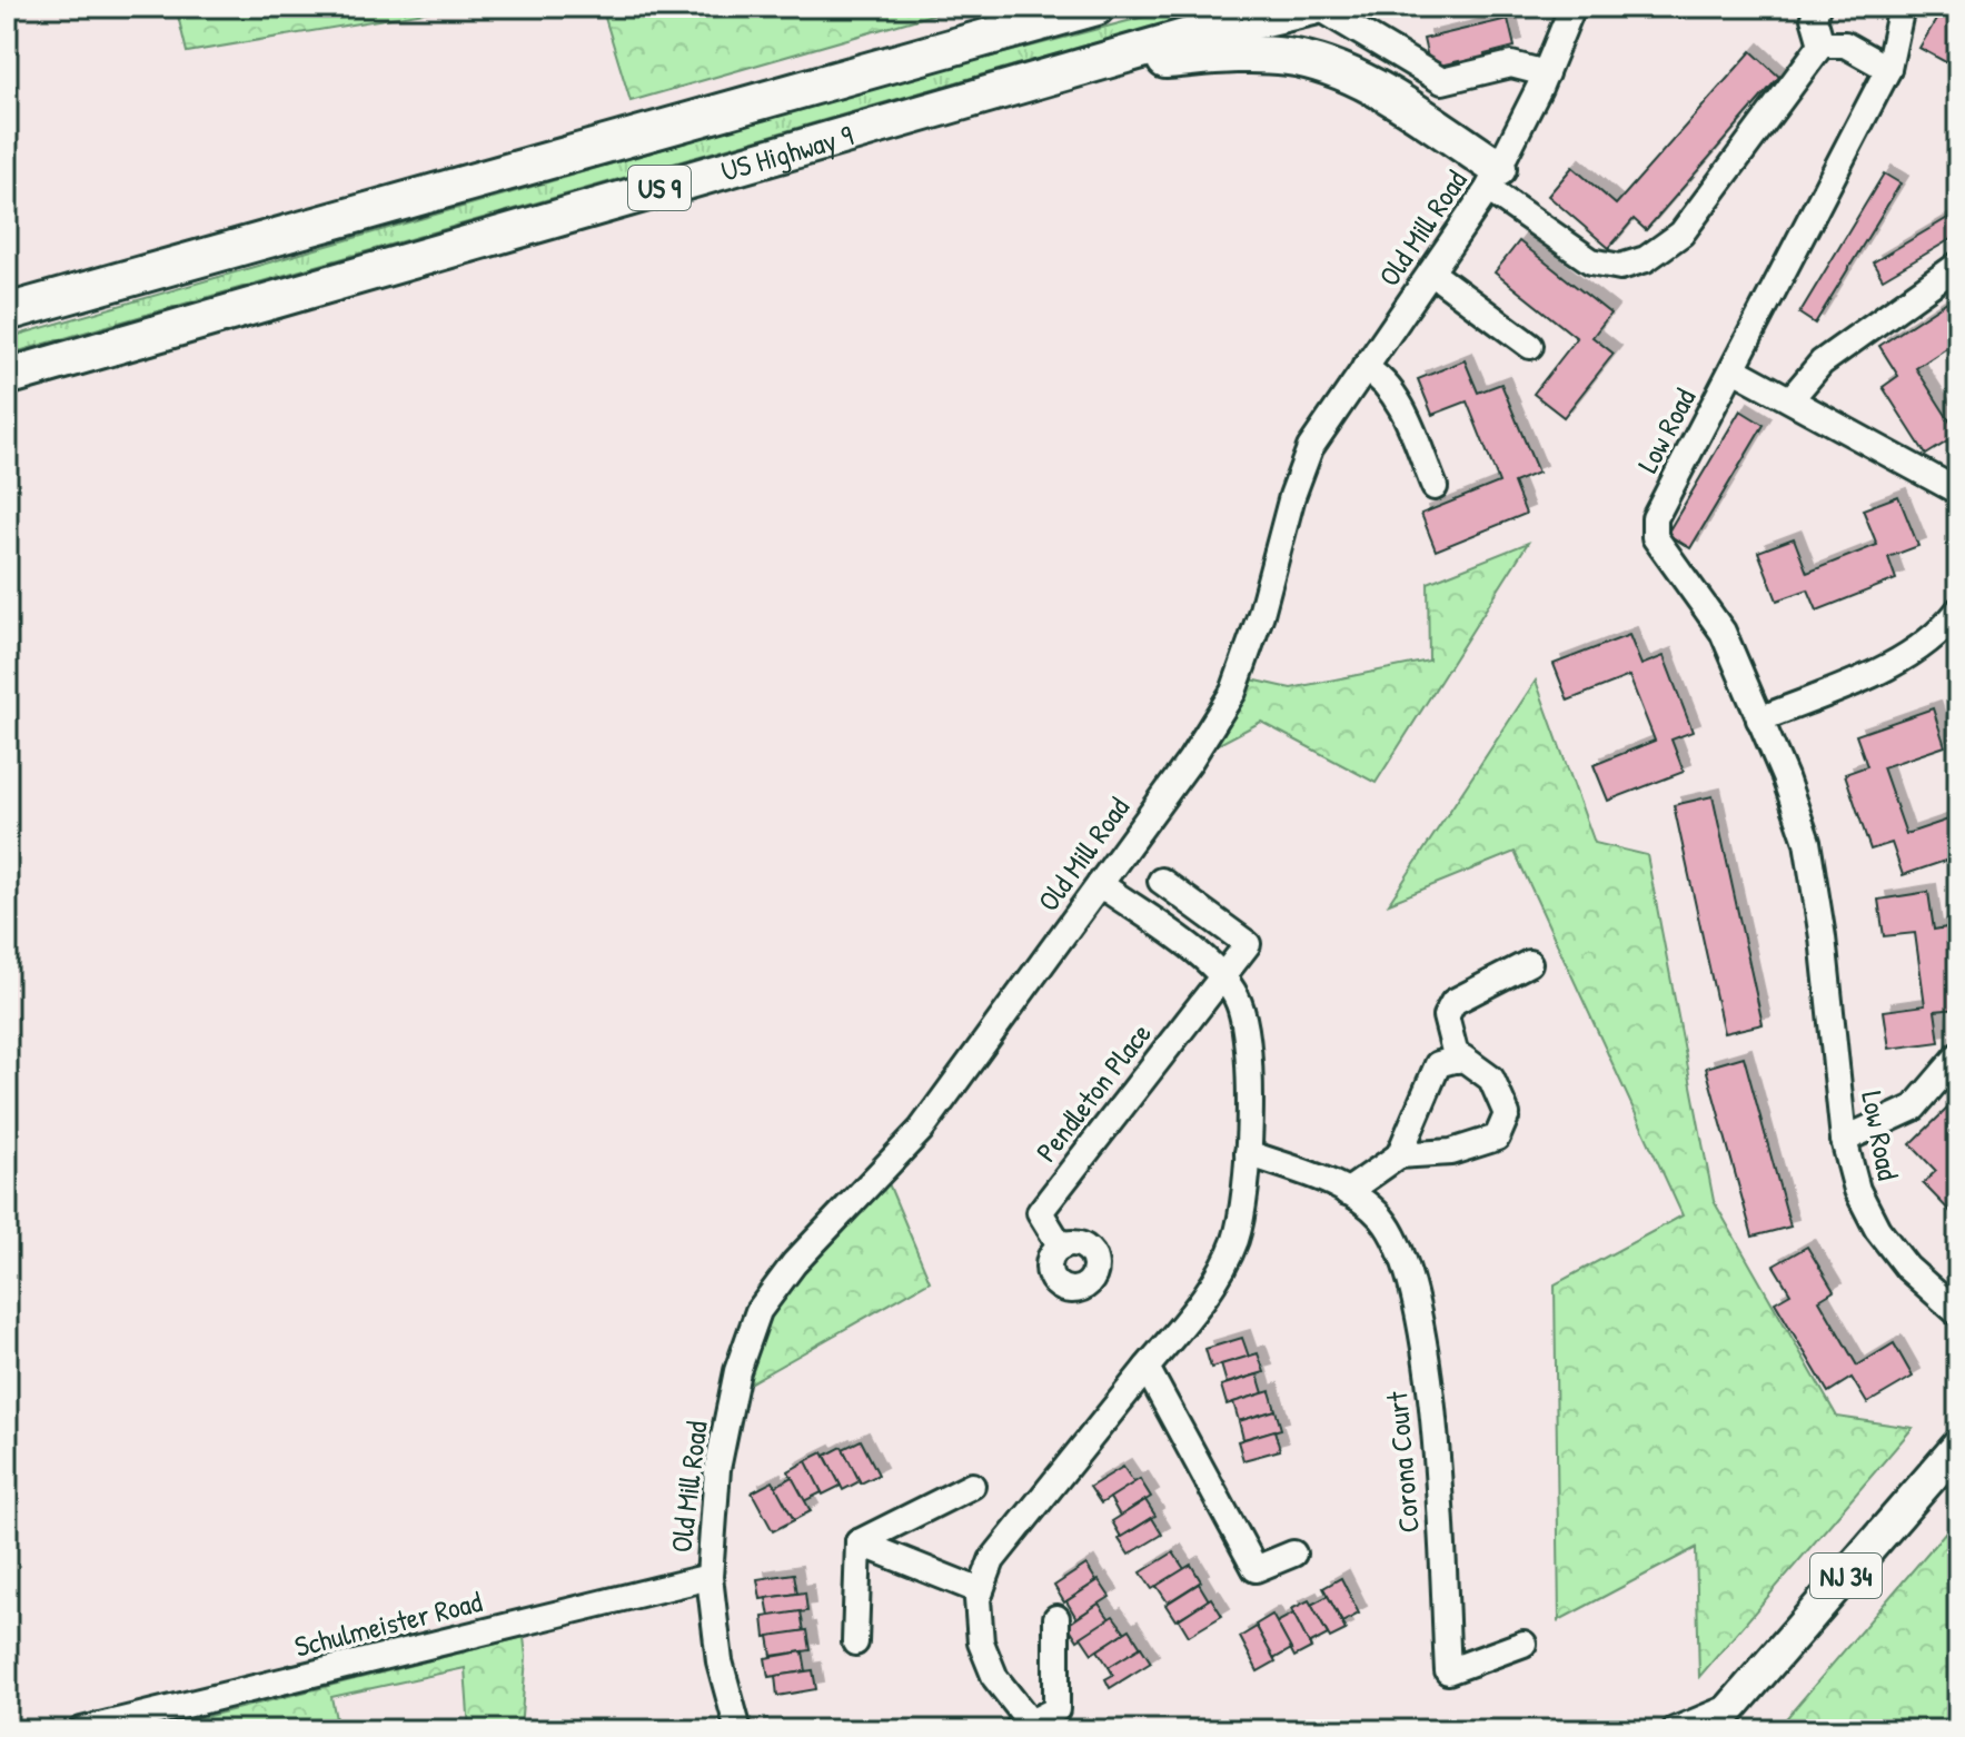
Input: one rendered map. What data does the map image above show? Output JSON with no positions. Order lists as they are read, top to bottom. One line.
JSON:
{"streets":{"highway":["US Highway 9","US 9"],"main road":["NJ 34"],"street":["Old Mill Road","Low Road","Pendleton Place","Corona Court","Schulmeister Road"]},"crossings":[["Old Mill Road","Schulmeister Road"]]}
